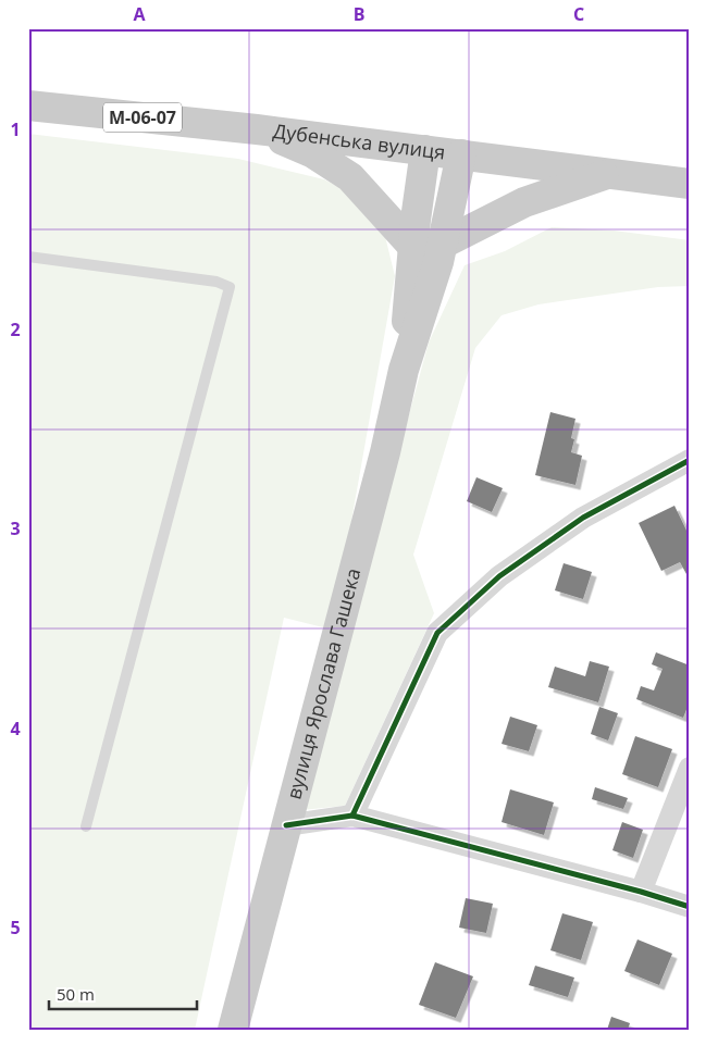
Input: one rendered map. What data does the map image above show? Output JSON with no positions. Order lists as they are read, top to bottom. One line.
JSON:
{"streets":{"main road":["М-06-07","Дубенська вулиця","вулиця Ярослава Гашека"]},"crossings":[["Дубенська вулиця","вулиця Ярослава Гашека"]],"scale_bar":"50 m","grid":{"columns":["A","B","C"],"rows":["1","2","3","4","5"]}}
